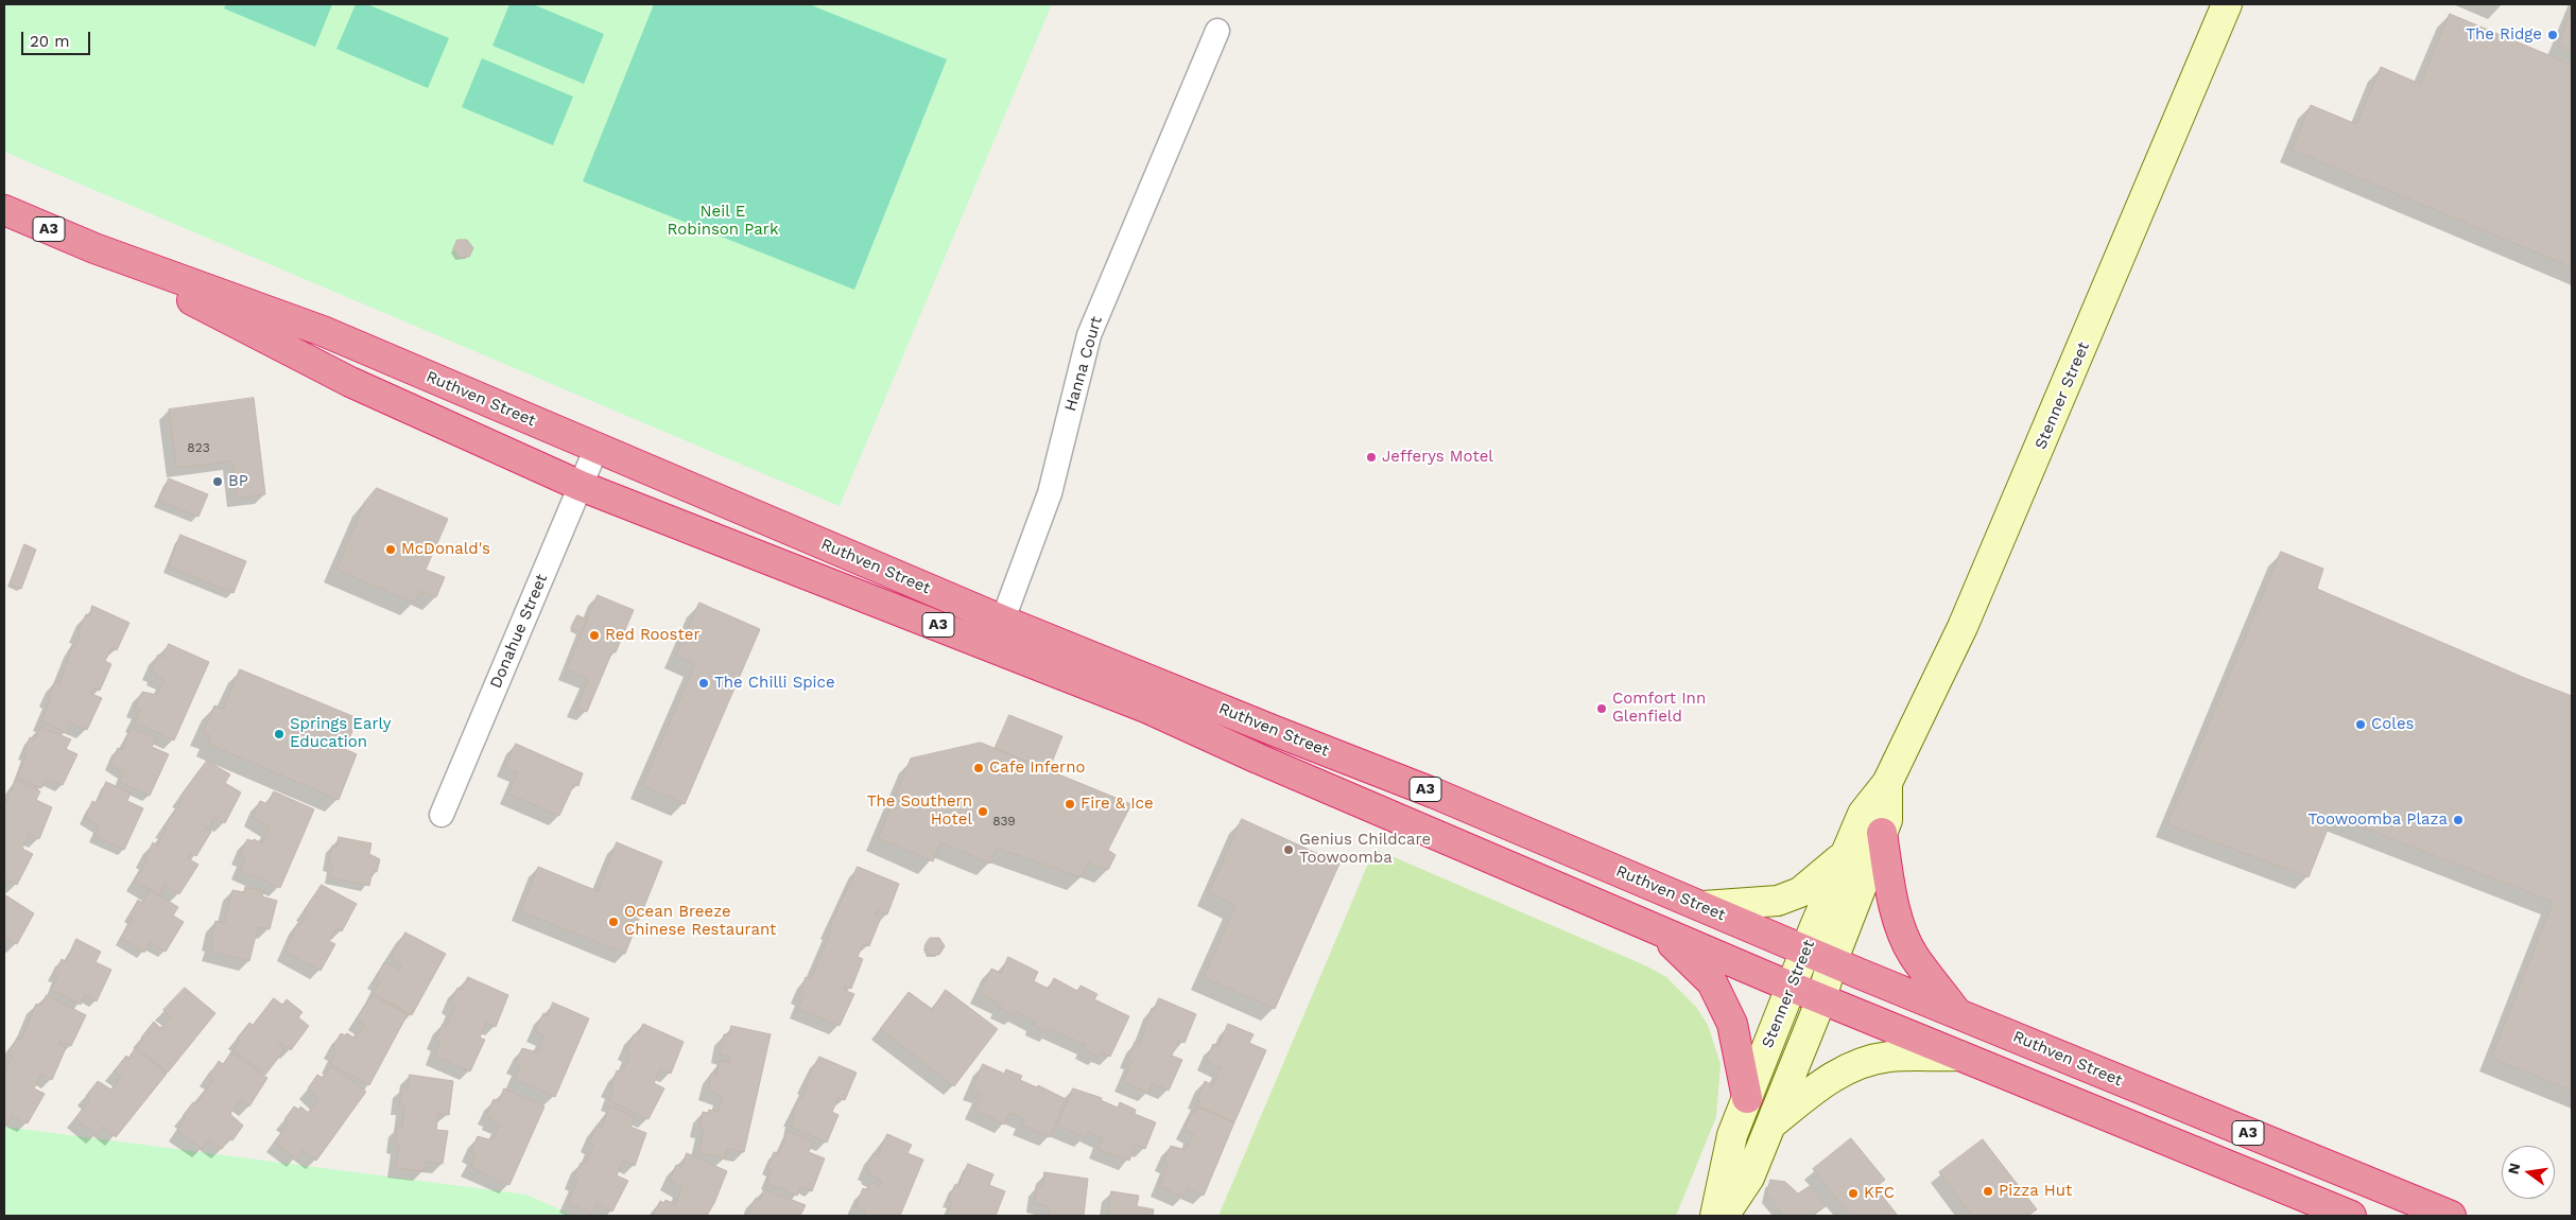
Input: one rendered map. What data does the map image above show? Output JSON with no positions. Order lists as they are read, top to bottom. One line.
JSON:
{"streets":{"highway":["A3","Ruthven Street"],"main road":["Stenner Street"],"street":["Hanna Court","Donahue Street"]},"crossings":[["Hanna Court","Ruthven Street"],["Stenner Street","Ruthven Street"],["Ruthven Street","Donahue Street"]],"parks":["Neil E Robinson Park"],"places":["The Ridge","Jefferys Motel","BP","McDonald's","Red Rooster","The Chilli Spice","Comfort Inn Glenfield","Coles","Springs Early Education","Cafe Inferno","Fire & Ice","The Southern Hotel","Toowoomba Plaza","Genius Childcare Toowoomba","Ocean Breeze Chinese Restaurant","Pizza Hut","KFC"],"house_numbers":["823","839"],"scale_bar":"20 m","north":"left"}
